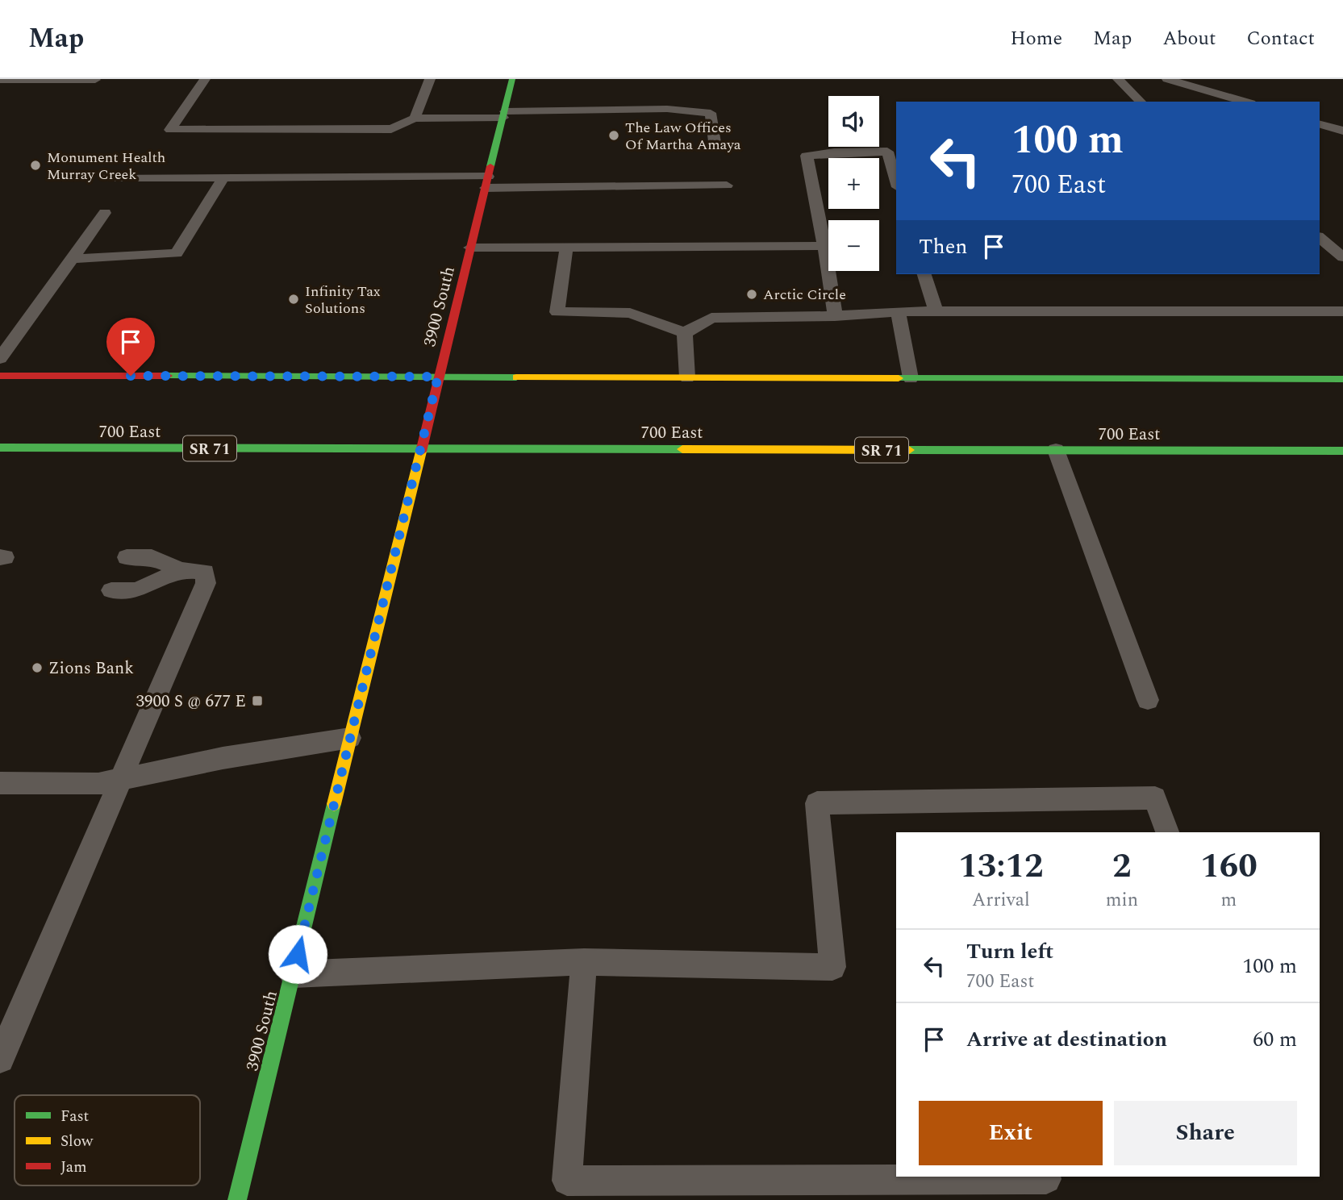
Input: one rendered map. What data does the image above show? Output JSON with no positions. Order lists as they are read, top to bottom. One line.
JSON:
{"streets":{"main road":["3900 South","700 East","SR 71"]},"crossings":[["3900 South","700 East"]],"places":{"other":["The Law Offices Of Martha Amaya","Monument Health Murray Creek","Arctic Circle","Infinity Tax Solutions","Zions Bank"],"transit":["3900 S @ 677 E"]},"legend":["Fast","Slow","Jam"],"page":{"header":"Map","nav":["Home","Map","About","Contact"],"map_buttons":["+","−"],"turn":["100 m","700 East"],"then":"Then","eta":["13:12","Arrival","2","min","160","m"],"list":[{"name":"Turn left","note":"700 East","value":"100 m"},{"name":"Arrive at destination","value":"60 m"}],"buttons":["Exit","Share"]}}
